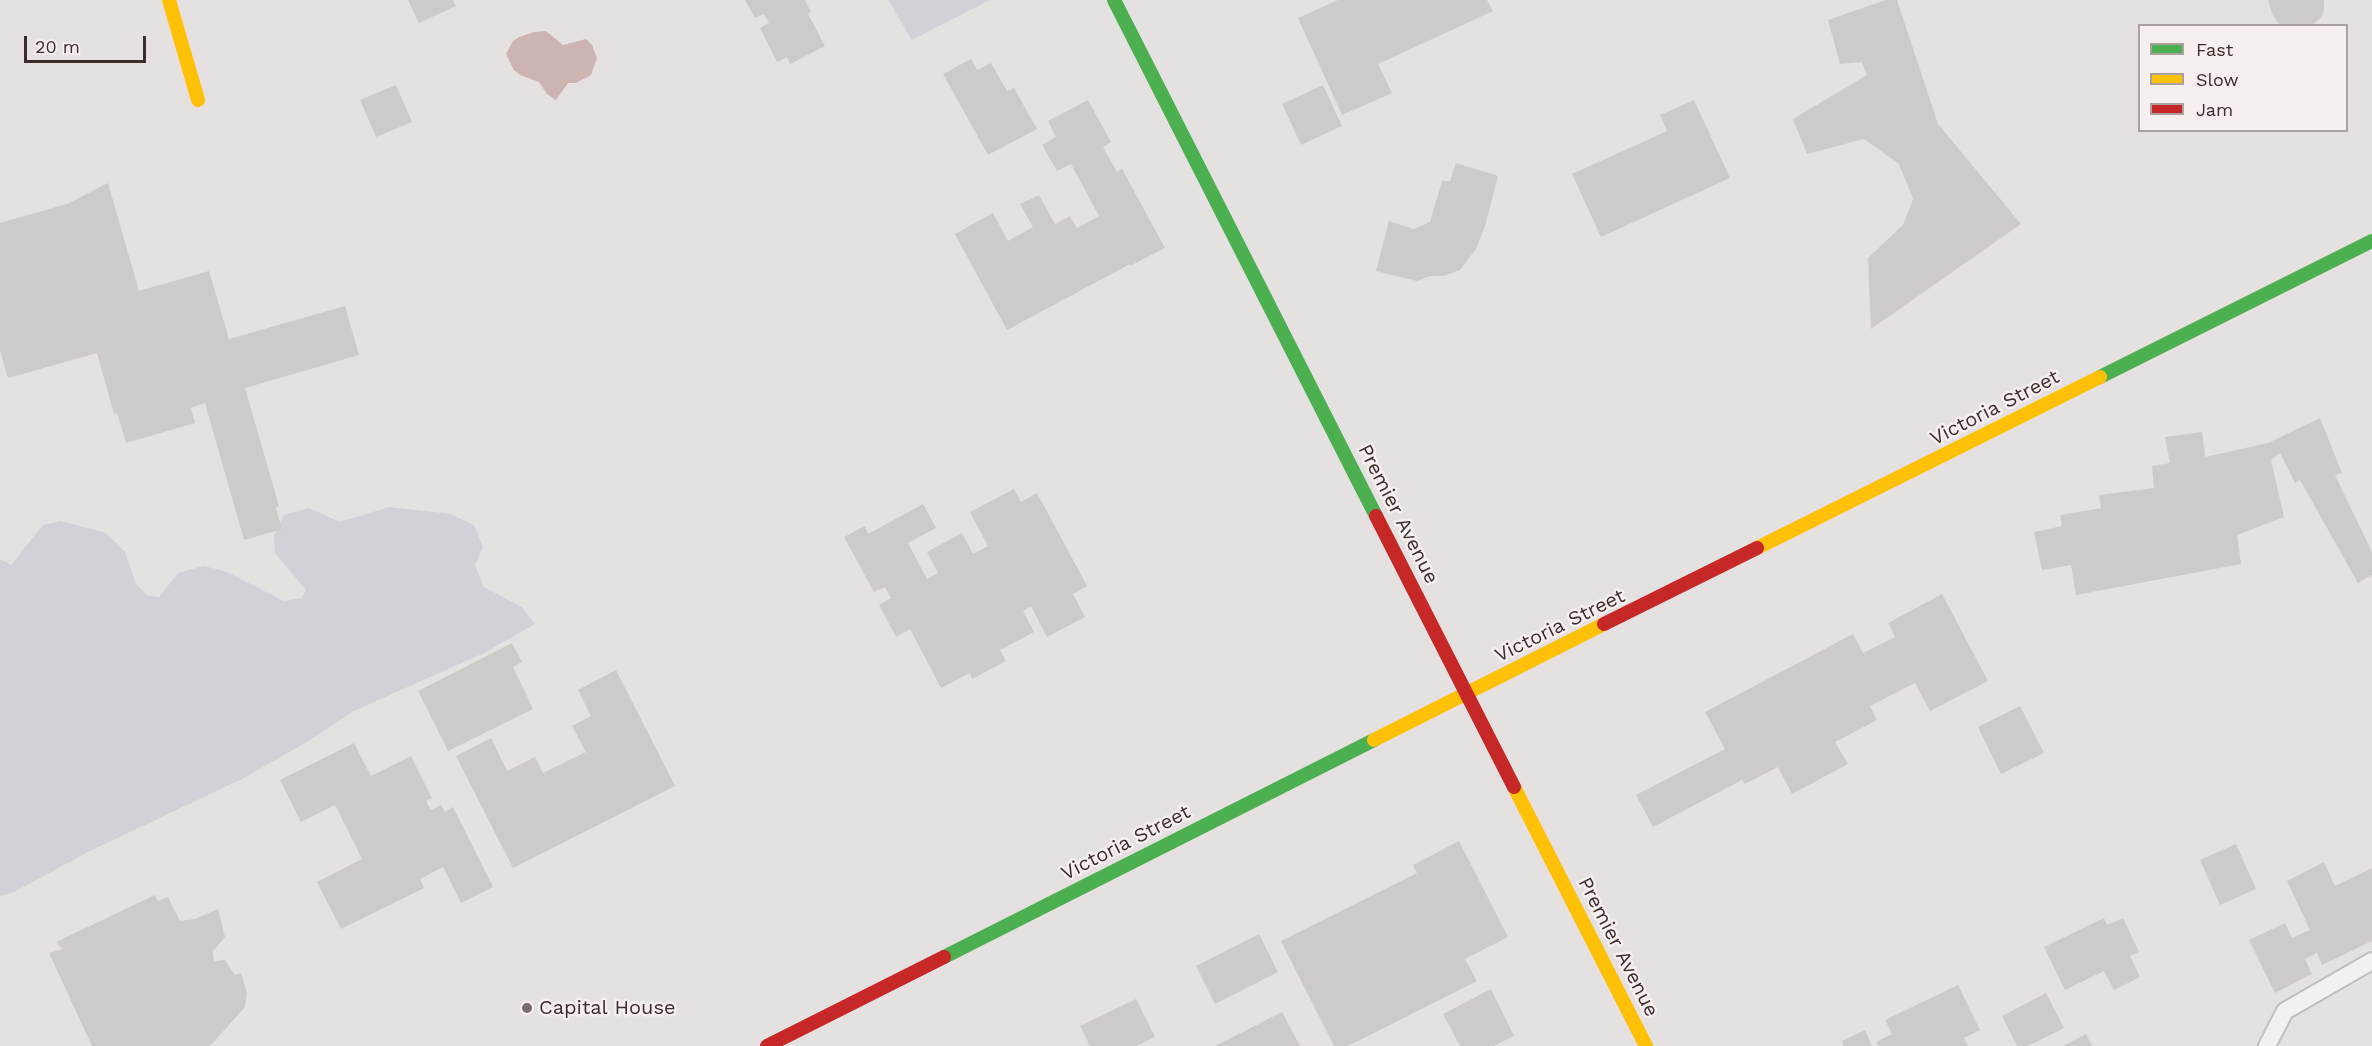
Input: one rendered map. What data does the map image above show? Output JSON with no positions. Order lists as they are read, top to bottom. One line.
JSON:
{"streets":{"street":["Victoria Street","Premier Avenue"]},"crossings":[["Victoria Street","Premier Avenue"]],"places":["Capital House"],"legend":["Fast","Slow","Jam"],"scale_bar":"20 m"}
